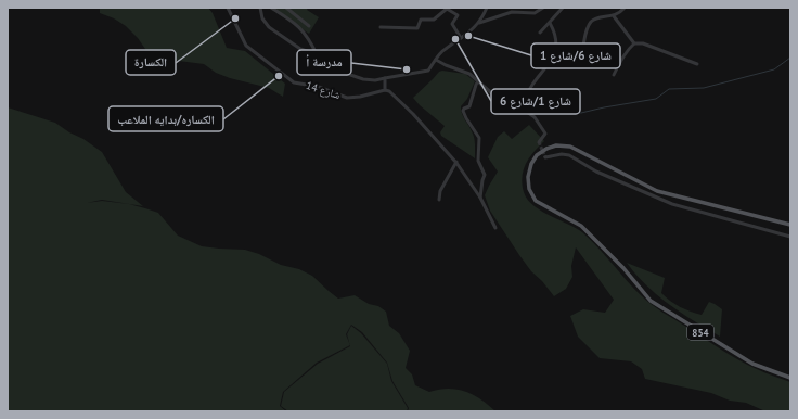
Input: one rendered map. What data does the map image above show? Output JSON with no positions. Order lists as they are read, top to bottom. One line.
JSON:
{"streets":{"main road":["854"],"street":["شارع 14"]},"places":["الكسارة","شارع 6/شارع 1","شارع 1/شارع 6","مدرسة أ","الكساره/بدايه الملاعب"]}
